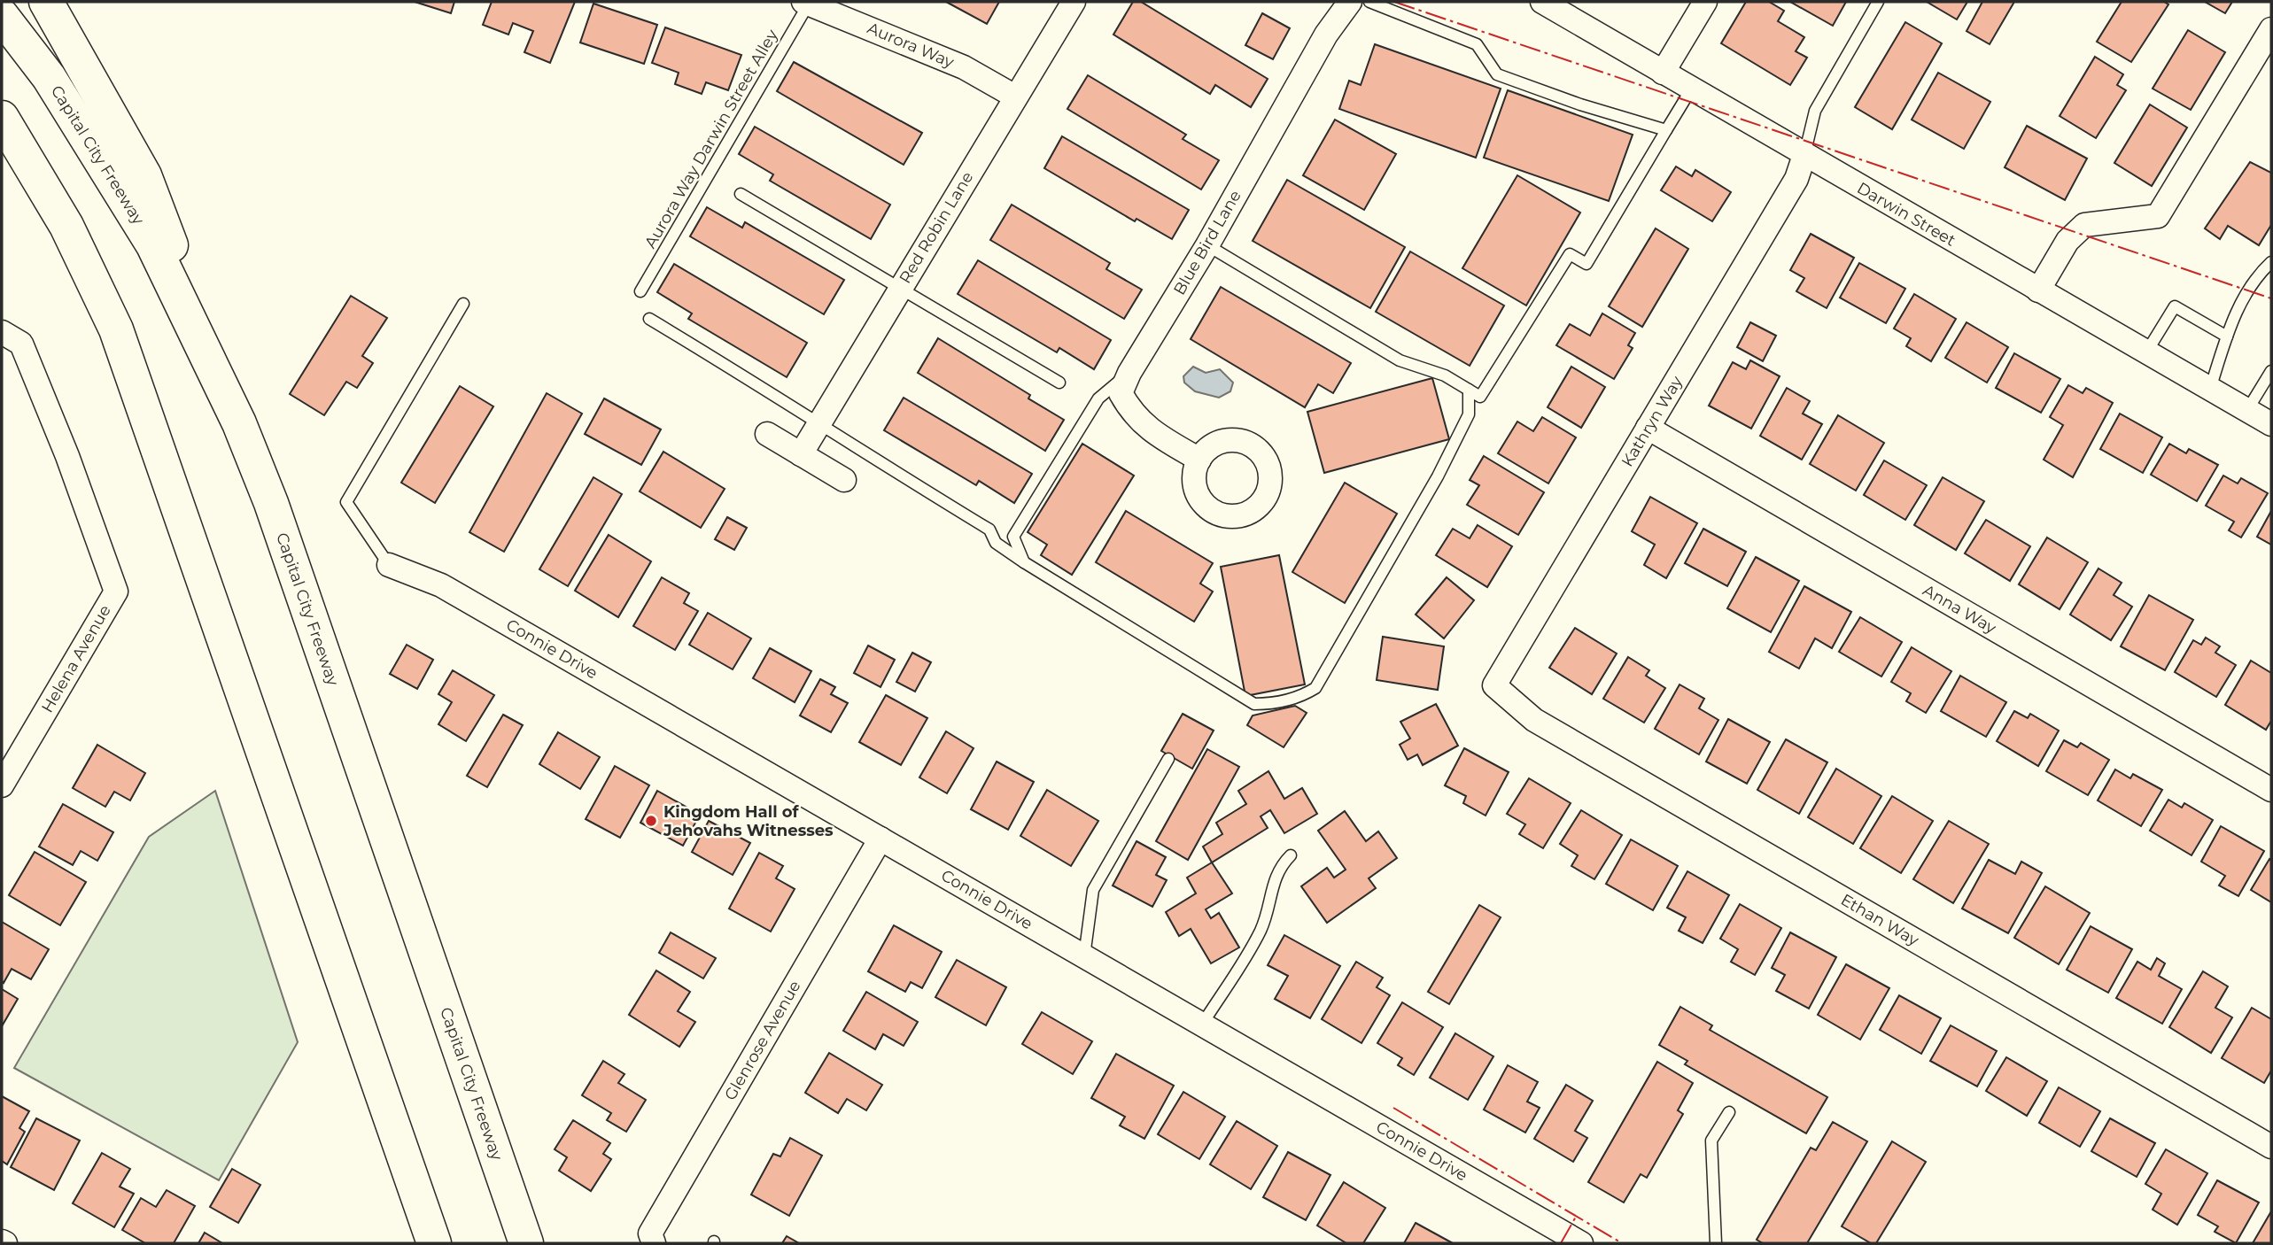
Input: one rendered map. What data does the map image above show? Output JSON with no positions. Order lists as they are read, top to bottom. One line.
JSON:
{"streets":{"highway":["Capital City Freeway"],"street":["Aurora Way","Darwin Street","Red Robin Lane","Blue Bird Lane","Kathryn Way","Anna Way","Connie Drive","Helena Avenue","Ethan Way","Glenrose Avenue"],"lane":["Aurora Way Darwin Street Alley"]},"crossings":[["Aurora Way","Aurora Way Darwin Street Alley"],["Aurora Way","Red Robin Lane"],["Darwin Street","Kathryn Way"],["Kathryn Way","Anna Way"],["Kathryn Way","Ethan Way"],["Connie Drive","Glenrose Avenue"]],"places":["Kingdom Hall of Jehovahs Witnesses"]}
